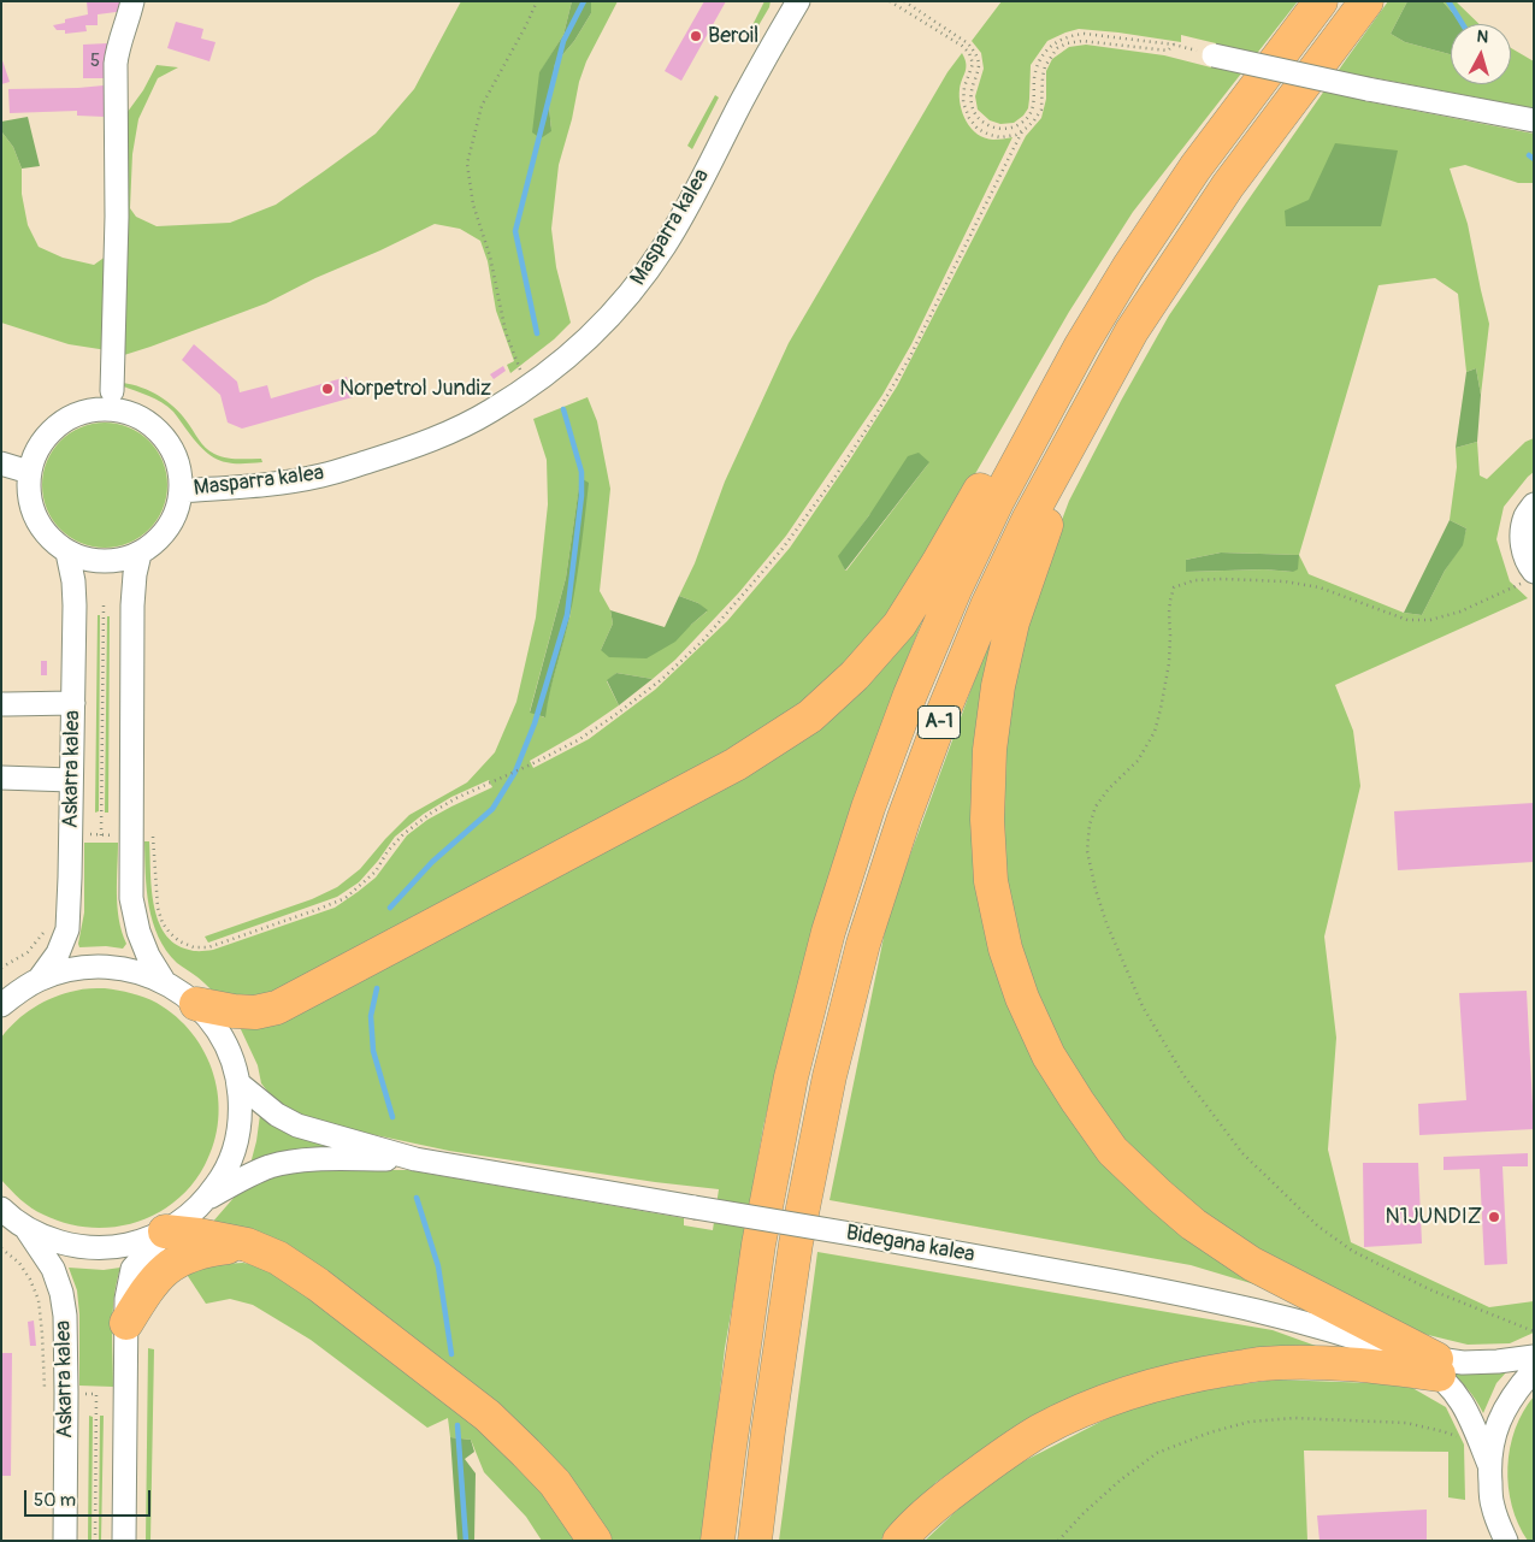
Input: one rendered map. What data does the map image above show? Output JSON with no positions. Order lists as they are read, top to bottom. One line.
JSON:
{"streets":{"highway":["A-1"],"street":["Masparra kalea","Askarra kalea","Bidegana kalea"]},"crossings":[["Masparra kalea","Askarra kalea"]],"places":["Beroil","Norpetrol Jundiz","N1JUNDIZ"],"house_numbers":["5"],"scale_bar":"50 m","north":"top"}
